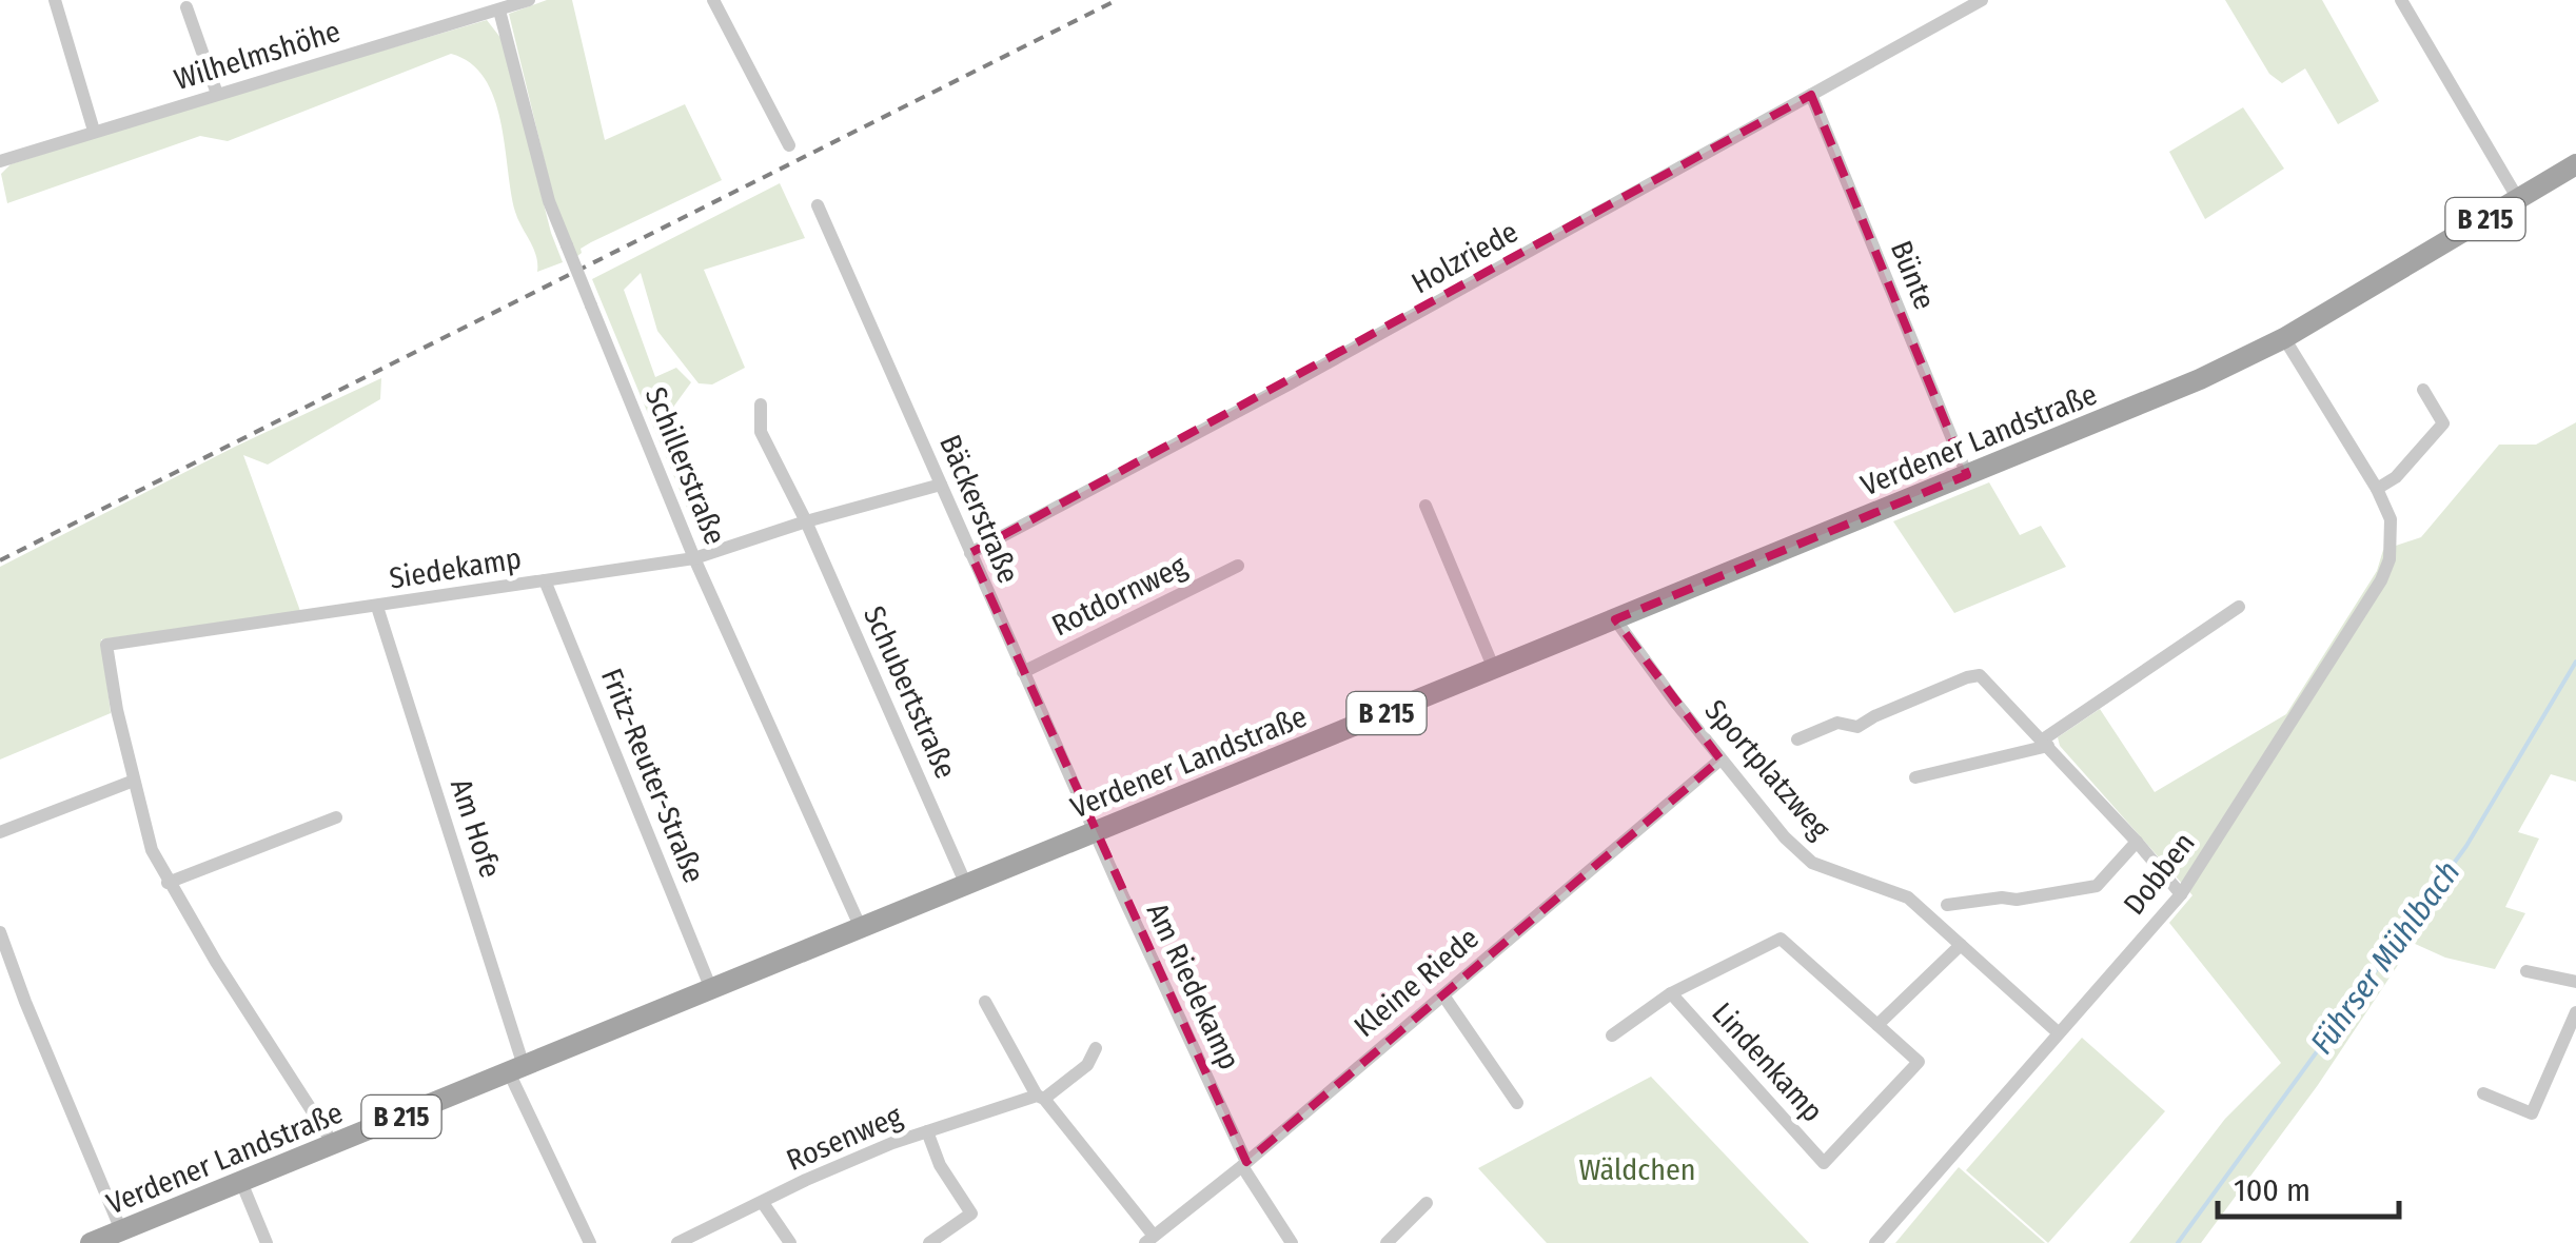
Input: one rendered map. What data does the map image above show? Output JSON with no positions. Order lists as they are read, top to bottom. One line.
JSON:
{"streets":{"main road":["B 215","Verdener Landstraße"],"street":["Wilhelmshöhe","Holzriede","Bünte","Schillerstraße","Bäckerstraße","Siedekamp","Rotdornweg","Schubertstraße","Sportplatzweg","Fritz-Reuter-Straße","Am Hofe","Dobben","Kleine Riede","Am Riedekamp","Lindenkamp","Rosenweg"]},"crossings":[["Wilhelmshöhe","Schillerstraße"],["Holzriede","Bünte"],["Holzriede","Bäckerstraße"],["Bünte","Verdener Landstraße"],["Verdener Landstraße","Schillerstraße"],["Verdener Landstraße","Bäckerstraße"],["Verdener Landstraße","Schubertstraße"],["Verdener Landstraße","Sportplatzweg"],["Verdener Landstraße","Fritz-Reuter-Straße"],["Verdener Landstraße","Am Hofe"],["Verdener Landstraße","Dobben"],["Verdener Landstraße","Am Riedekamp"],["Schillerstraße","Siedekamp"],["Bäckerstraße","Siedekamp"],["Bäckerstraße","Rotdornweg"],["Bäckerstraße","Am Riedekamp"],["Siedekamp","Schubertstraße"],["Siedekamp","Fritz-Reuter-Straße"],["Siedekamp","Am Hofe"],["Sportplatzweg","Dobben"],["Sportplatzweg","Kleine Riede"],["Kleine Riede","Am Riedekamp"]],"water":["Führser Mühlbach"],"parks":["Wäldchen"],"scale_bar":"100 m"}
